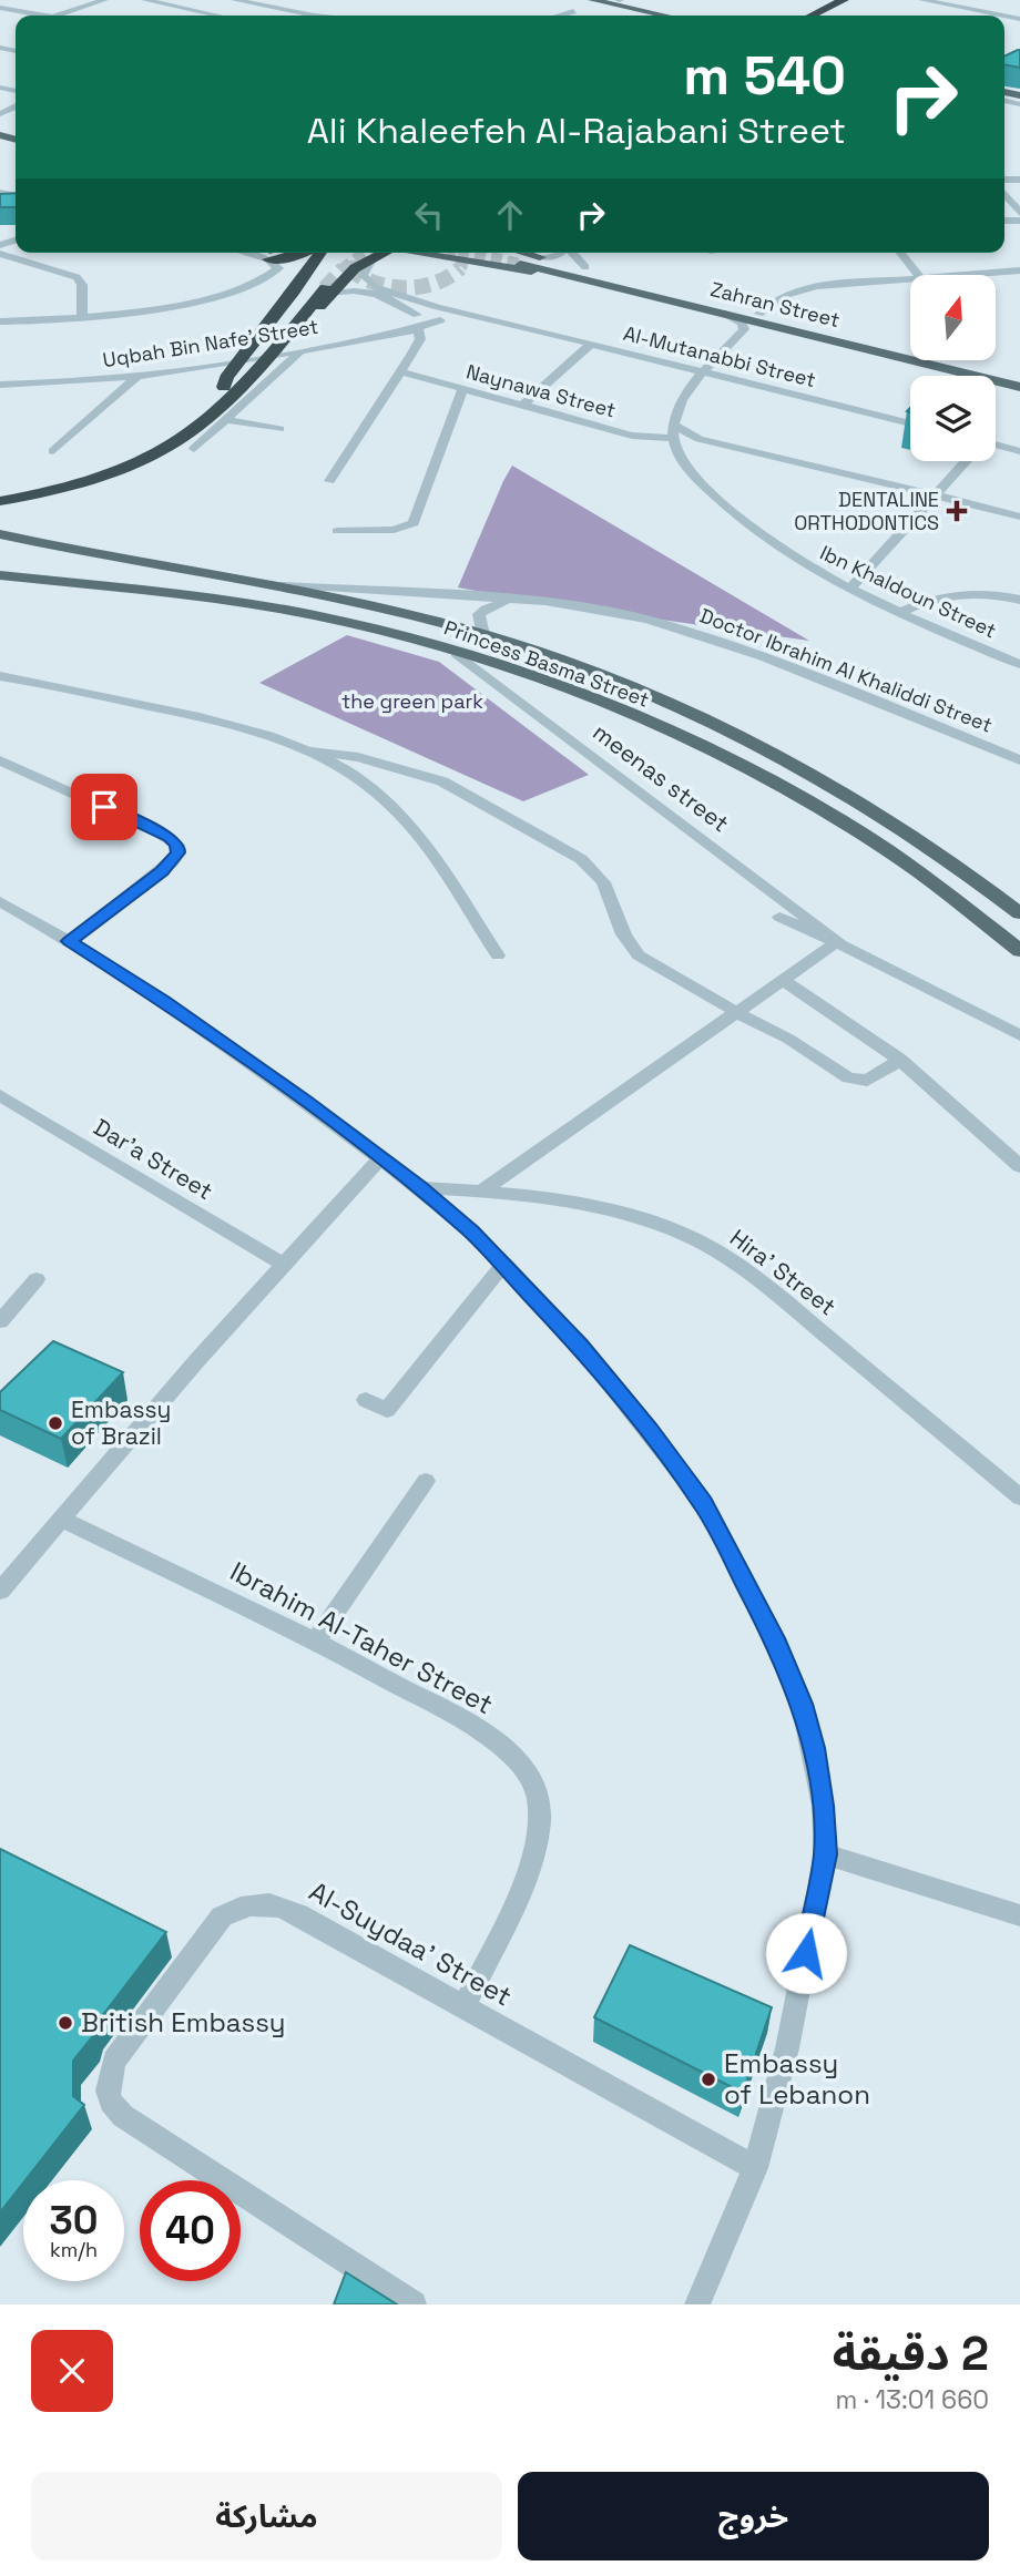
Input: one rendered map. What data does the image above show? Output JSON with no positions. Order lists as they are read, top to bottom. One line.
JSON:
{"streets":{"main road":["Zahran Street","Princess Basma Street"],"street":["Uqbah Bin Nafe' Street","Al-Mutanabbi Street","Naynawa Street","Ibn Khaldoun Street","Doctor Ibrahim Al Khaliddi Street","meenas street","Dar'a Street","Hira' Street","Ibrahim Al-Taher Street","Al-Suydaa’ Street"]},"crossings":[["Uqbah Bin Nafe' Street","Al-Mutanabbi Street"],["Naynawa Street","Ibn Khaldoun Street"],["Princess Basma Street","Doctor Ibrahim Al Khaliddi Street"],["Princess Basma Street","meenas street"],["Ibrahim Al-Taher Street","Al-Suydaa’ Street"]],"parks":["the green park"],"places":{"health":["DENTALINE ORTHODONTICS"],"other":["Embassy of Brazil","British Embassy","Embassy of Lebanon"]},"north":"top","page":{"turn":["540 m","Ali Khaleefeh Al-Rajabani Street"],"speed":"30 km/h","limit":"40","heading":["2 دقيقة","660 m · 13:01"],"buttons":["خروج","مشاركة"]}}
